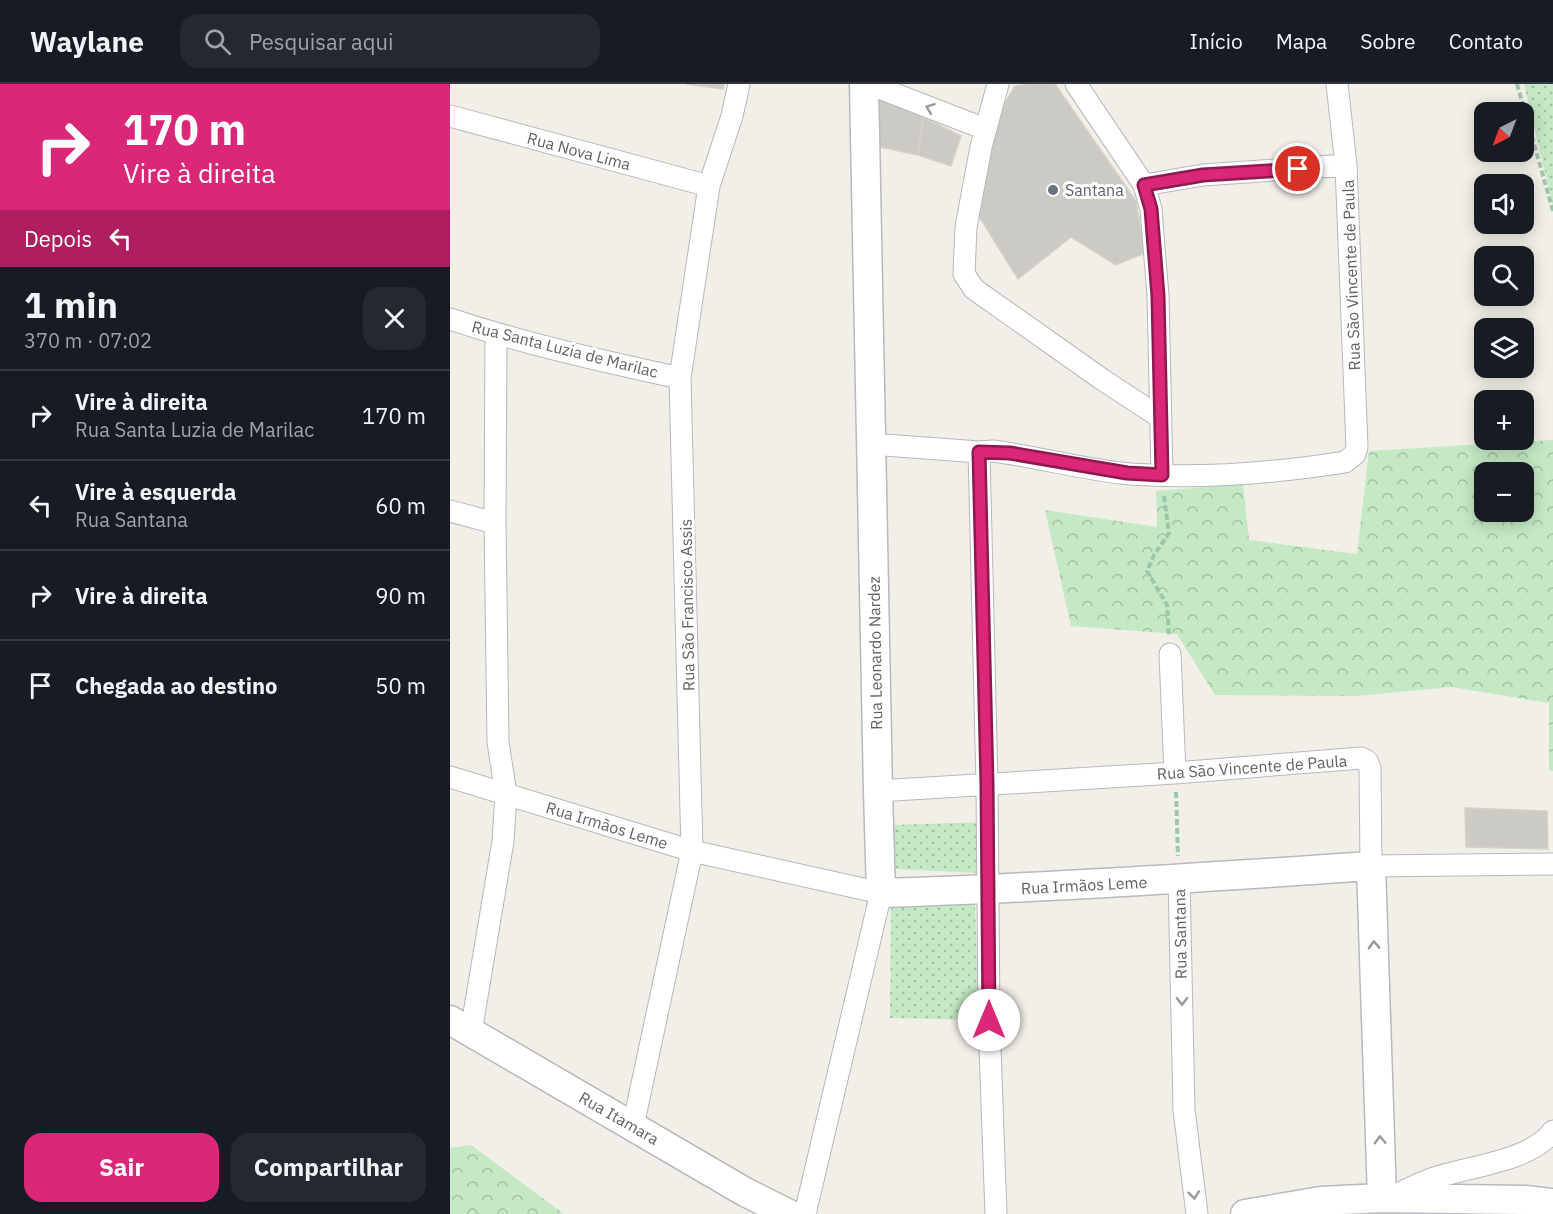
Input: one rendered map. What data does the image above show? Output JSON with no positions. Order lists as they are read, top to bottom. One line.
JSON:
{"streets":{"street":["Rua Nova Lima","Rua São Vincente de Paula","Rua Santa Luzia de Marilac","Rua São Francisco Assis","Rua Leonardo Nardez","Rua Irmãos Leme","Rua Santana","Rua Itamara"]},"crossings":[["Rua Nova Lima","Rua São Francisco Assis"],["Rua São Vincente de Paula","Rua Leonardo Nardez"],["Rua São Vincente de Paula","Rua Irmãos Leme"],["Rua São Vincente de Paula","Rua Santana"],["Rua Santa Luzia de Marilac","Rua São Francisco Assis"],["Rua São Francisco Assis","Rua Irmãos Leme"],["Rua São Francisco Assis","Rua Itamara"],["Rua Leonardo Nardez","Rua Irmãos Leme"],["Rua Irmãos Leme","Rua Santana"]],"one_way":["Rua Santana"],"places":["Santana"],"north":"bottom left","page":{"header":"Waylane","search":"Pesquisar aqui","nav":["Início","Mapa","Sobre","Contato"],"turn":["170 m","Vire à direita"],"map_buttons":["+","−"],"then":"Depois","heading":["1 min","370 m · 07:02"],"list":[{"name":"Vire à direita","note":"Rua Santa Luzia de Marilac","value":"170 m"},{"name":"Vire à esquerda","note":"Rua Santana","value":"60 m"},{"name":"Vire à direita","value":"90 m"},{"name":"Chegada ao destino","value":"50 m"}],"buttons":["Sair","Compartilhar"]}}
